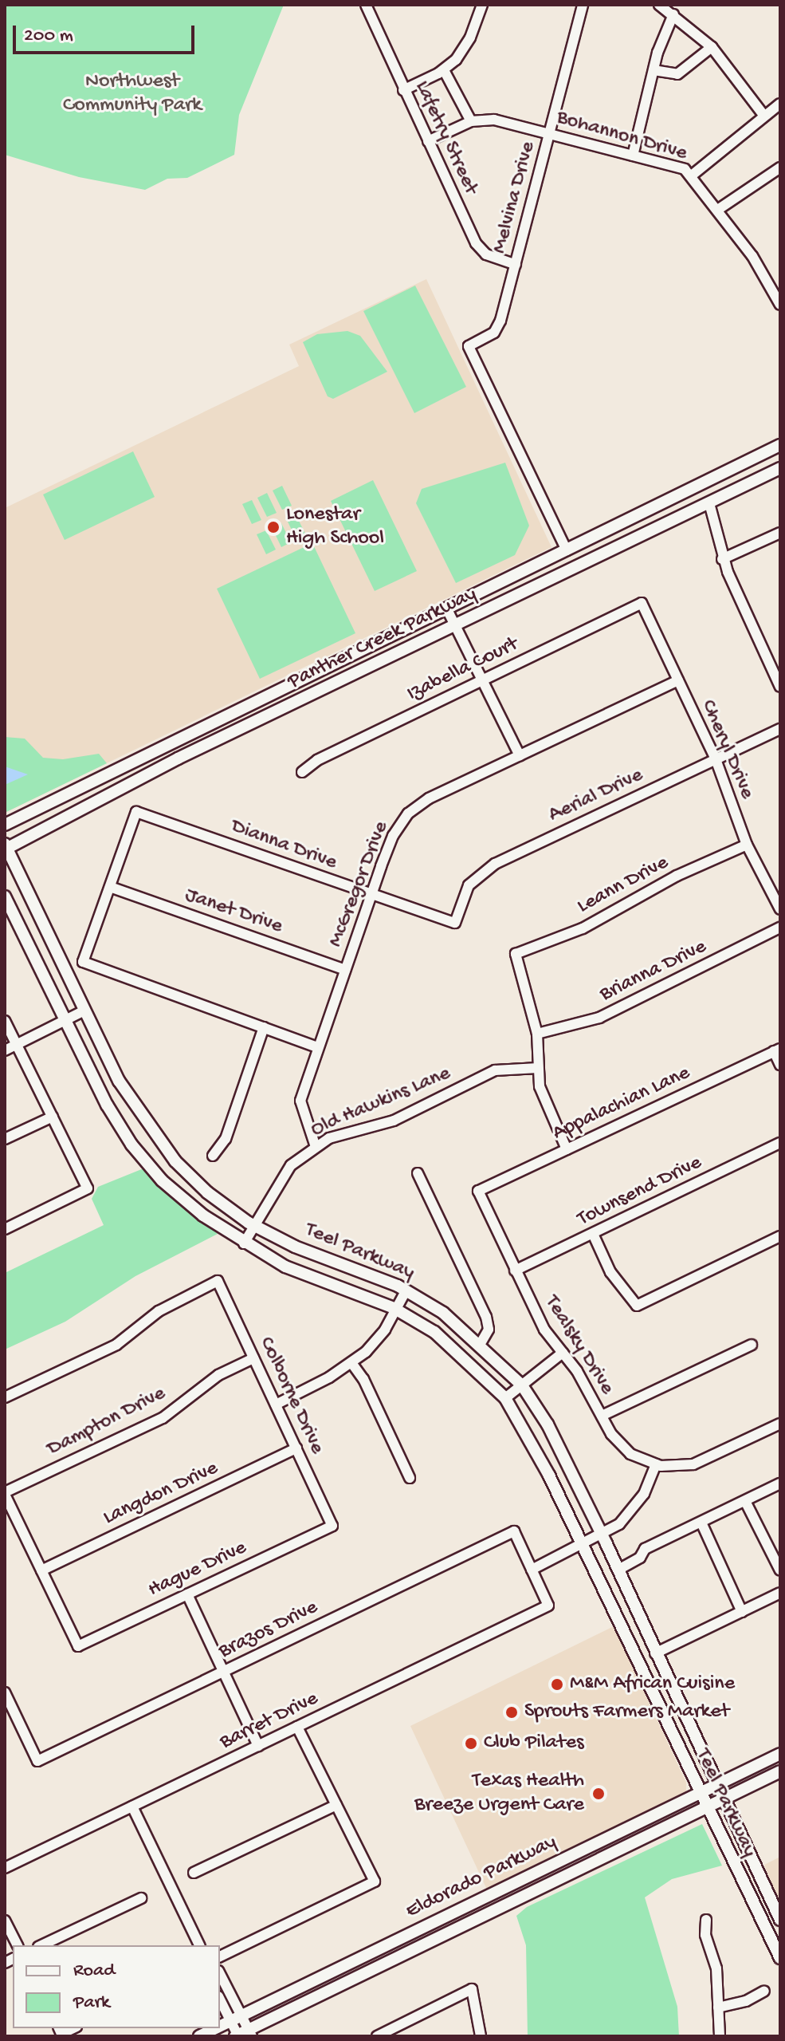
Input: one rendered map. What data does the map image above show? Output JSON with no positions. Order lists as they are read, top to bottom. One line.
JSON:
{"streets":{"main road":["Panther Creek Parkway","Teel Parkway","Eldorado Parkway"],"street":["Bohannon Drive","Lafetry Street","Melvina Drive","Izabella Court","Cheryl Drive","Aerial Drive","Dianna Drive","McGregor Drive","Leann Drive","Janet Drive","Brianna Drive","Old Hawkins Lane","Appalachian Lane","Townsend Drive","Tealsky Drive","Colborne Drive","Dampton Drive","Langdon Drive","Hague Drive","Brazos Drive","Barret Drive"]},"crossings":[["Bohannon Drive","Lafetry Street"],["Bohannon Drive","Melvina Drive"],["Lafetry Street","Melvina Drive"],["Melvina Drive","Panther Creek Parkway"],["Panther Creek Parkway","Teel Parkway"],["Izabella Court","Cheryl Drive"],["Cheryl Drive","Aerial Drive"],["Cheryl Drive","McGregor Drive"],["Cheryl Drive","Leann Drive"],["Aerial Drive","Dianna Drive"],["Dianna Drive","McGregor Drive"],["Dianna Drive","Janet Drive"],["McGregor Drive","Janet Drive"],["McGregor Drive","Old Hawkins Lane"],["Leann Drive","Brianna Drive"],["Old Hawkins Lane","Teel Parkway"],["Appalachian Lane","Tealsky Drive"],["Townsend Drive","Tealsky Drive"],["Teel Parkway","Eldorado Parkway"],["Colborne Drive","Dampton Drive"],["Colborne Drive","Langdon Drive"],["Colborne Drive","Hague Drive"],["Langdon Drive","Hague Drive"],["Brazos Drive","Barret Drive"]],"parks":["Northwest Community Park"],"places":["Lonestar High School","M&M African Cuisine","Sprouts Farmers Market","Club Pilates","Texas Health Breeze Urgent Care"],"legend":["Road","Park"],"scale_bar":"200 m"}
